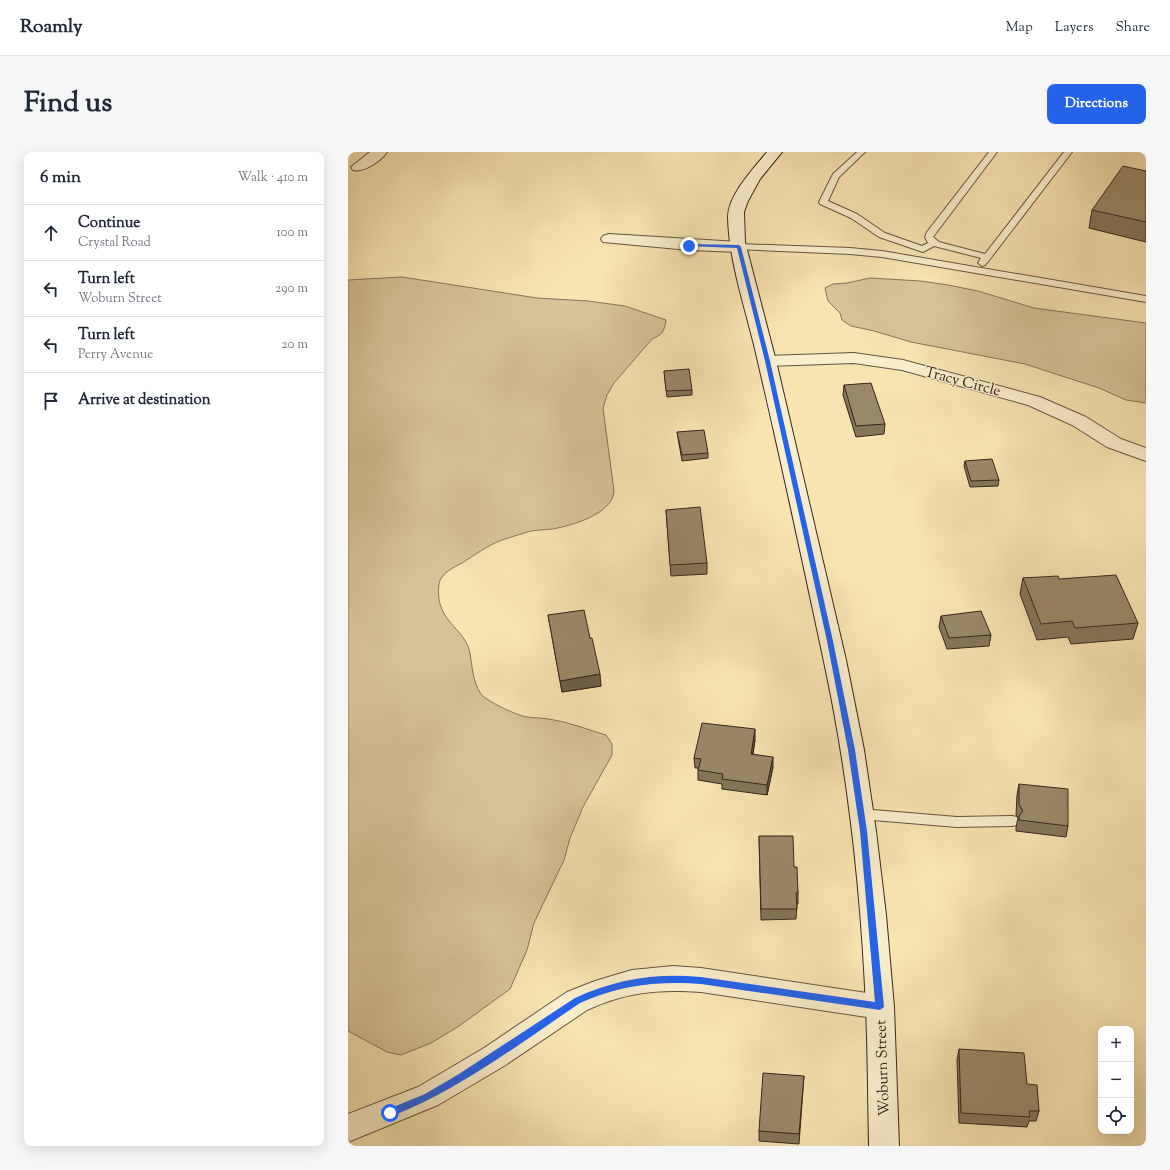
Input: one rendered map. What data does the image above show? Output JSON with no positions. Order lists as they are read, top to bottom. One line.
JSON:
{"streets":{"street":["Tracy Circle","Woburn Street"]},"crossings":[["Tracy Circle","Woburn Street"]],"page":{"header":"Roamly","nav":["Map","Layers","Share"],"title":"Find us","buttons":"Directions","heading":["6 min","Walk · 410 m"],"list":[["Continue","Crystal Road","100 m"],["Turn left","Woburn Street","290 m"],["Turn left","Perry Avenue","20 m"],"Arrive at destination"],"map_buttons":["+","−"]}}
